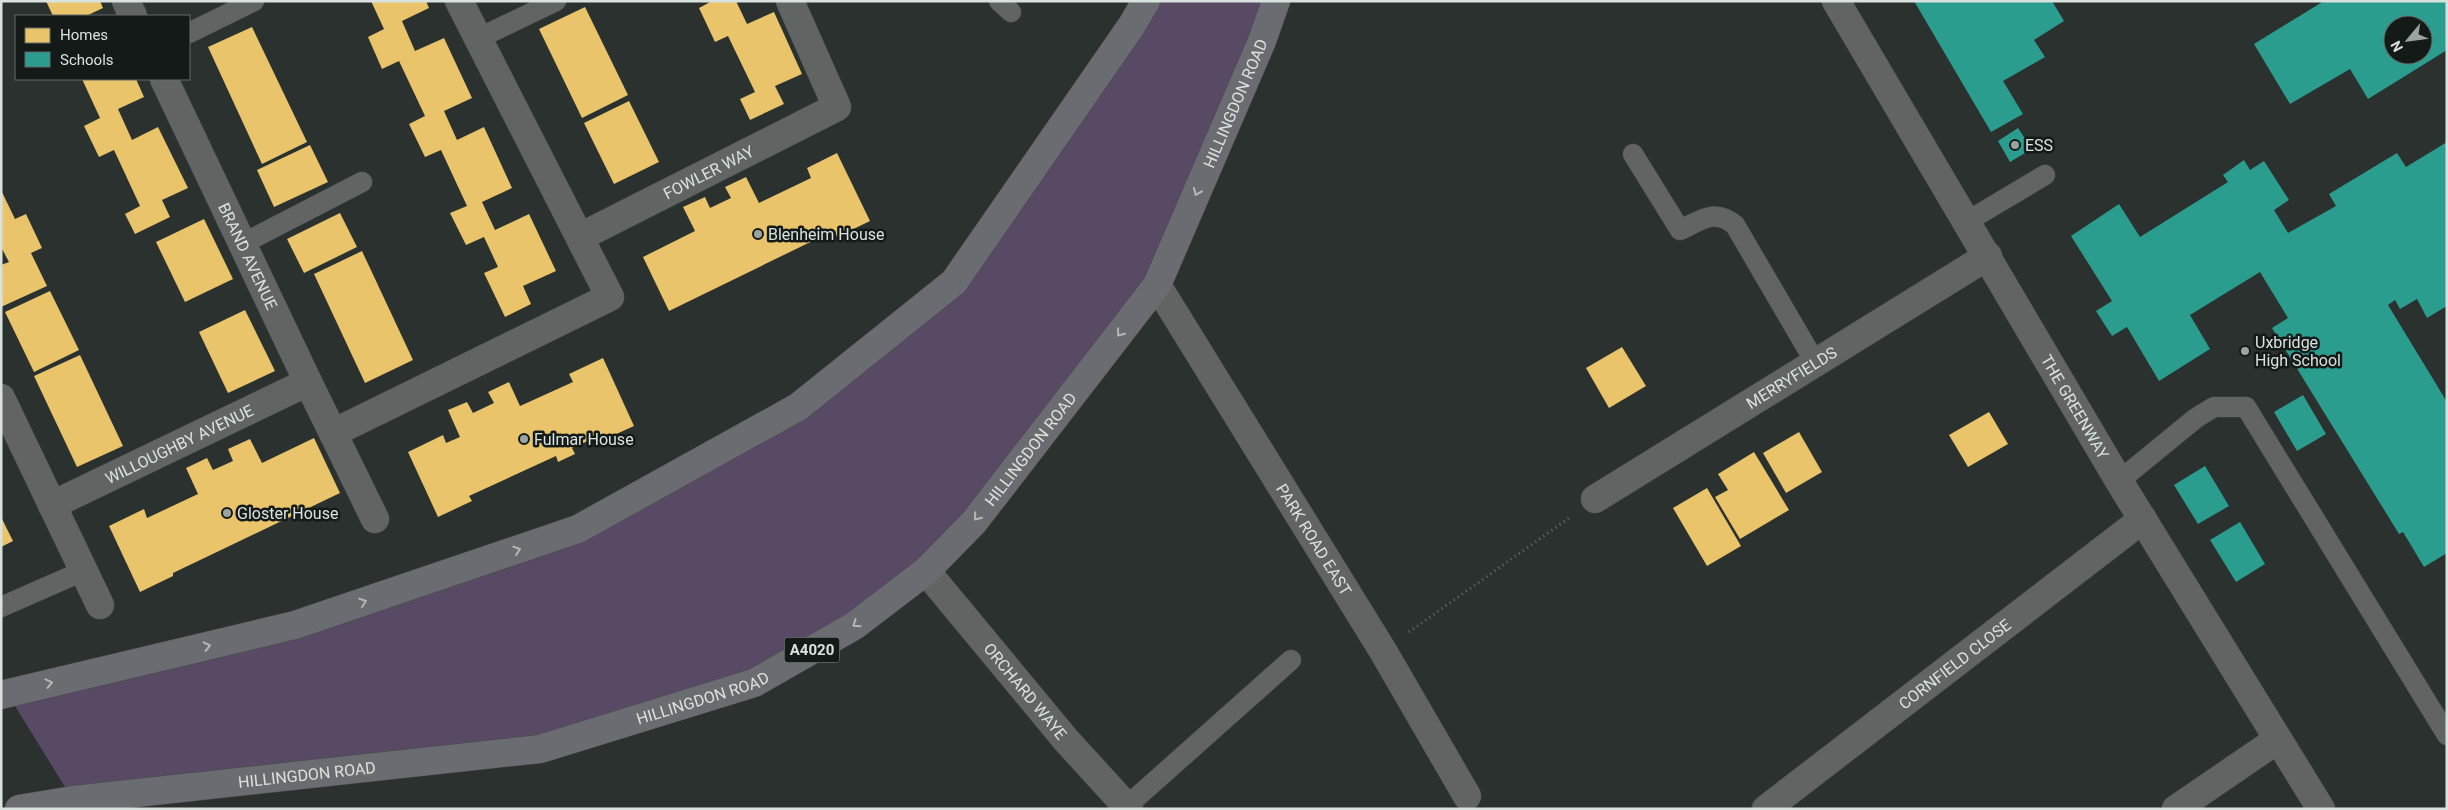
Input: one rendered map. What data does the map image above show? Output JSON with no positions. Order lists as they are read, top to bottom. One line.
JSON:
{"streets":{"main road":["HILLINGDON ROAD","A4020"],"street":["FOWLER WAY","BRAND AVENUE","MERRYFIELDS","THE GREENWAY","WILLOUGHBY AVENUE","PARK ROAD EAST","CORNFIELD CLOSE","ORCHARD WAYE"]},"crossings":[["HILLINGDON ROAD","PARK ROAD EAST"],["HILLINGDON ROAD","A4020"],["HILLINGDON ROAD","ORCHARD WAYE"],["BRAND AVENUE","WILLOUGHBY AVENUE"],["MERRYFIELDS","THE GREENWAY"],["THE GREENWAY","CORNFIELD CLOSE"]],"places":["ESS","Blenheim House","Uxbridge High School","Fulmar House","Gloster House"],"legend":["Homes","Schools"],"north":"bottom left"}
